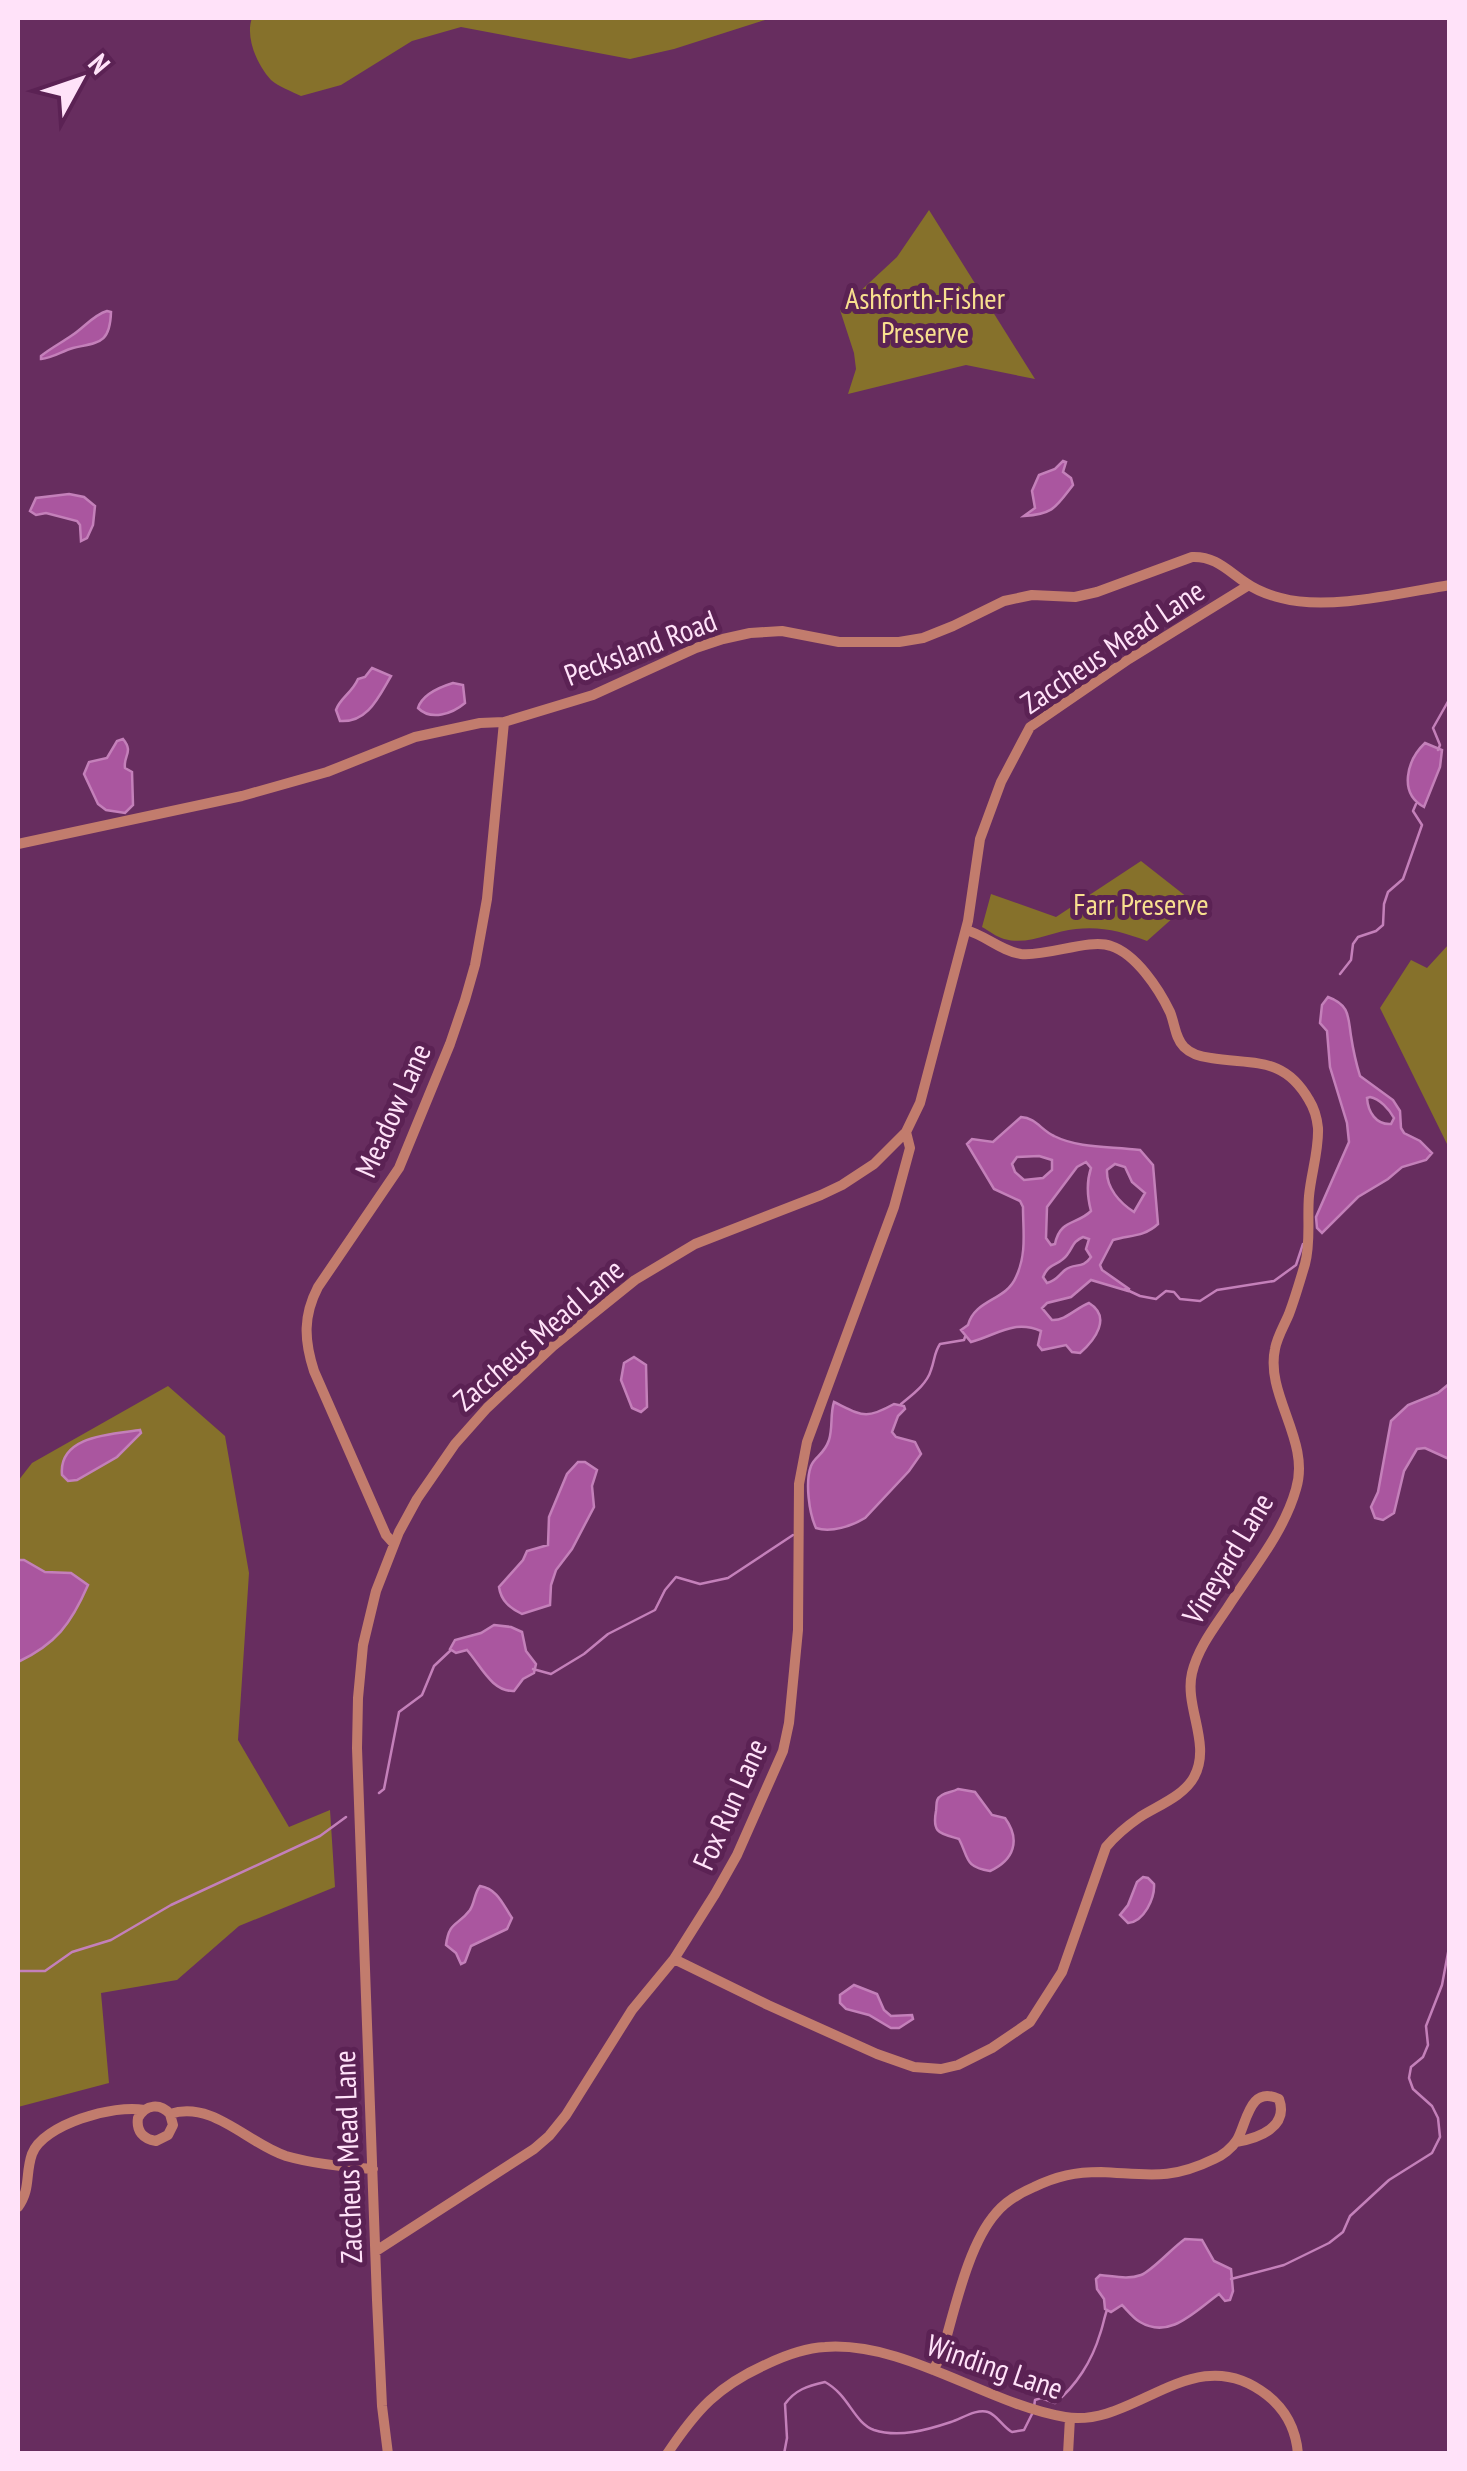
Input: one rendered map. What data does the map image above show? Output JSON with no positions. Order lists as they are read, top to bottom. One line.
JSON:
{"streets":{"street":["Zaccheus Mead Lane","Pecksland Road","Meadow Lane","Vineyard Lane","Fox Run Lane","Winding Lane"]},"crossings":[["Zaccheus Mead Lane","Pecksland Road"],["Zaccheus Mead Lane","Meadow Lane"],["Zaccheus Mead Lane","Vineyard Lane"],["Zaccheus Mead Lane","Fox Run Lane"],["Pecksland Road","Meadow Lane"],["Vineyard Lane","Fox Run Lane"]],"parks":["Ashforth-Fisher Preserve","Farr Preserve"],"north":"top right"}
